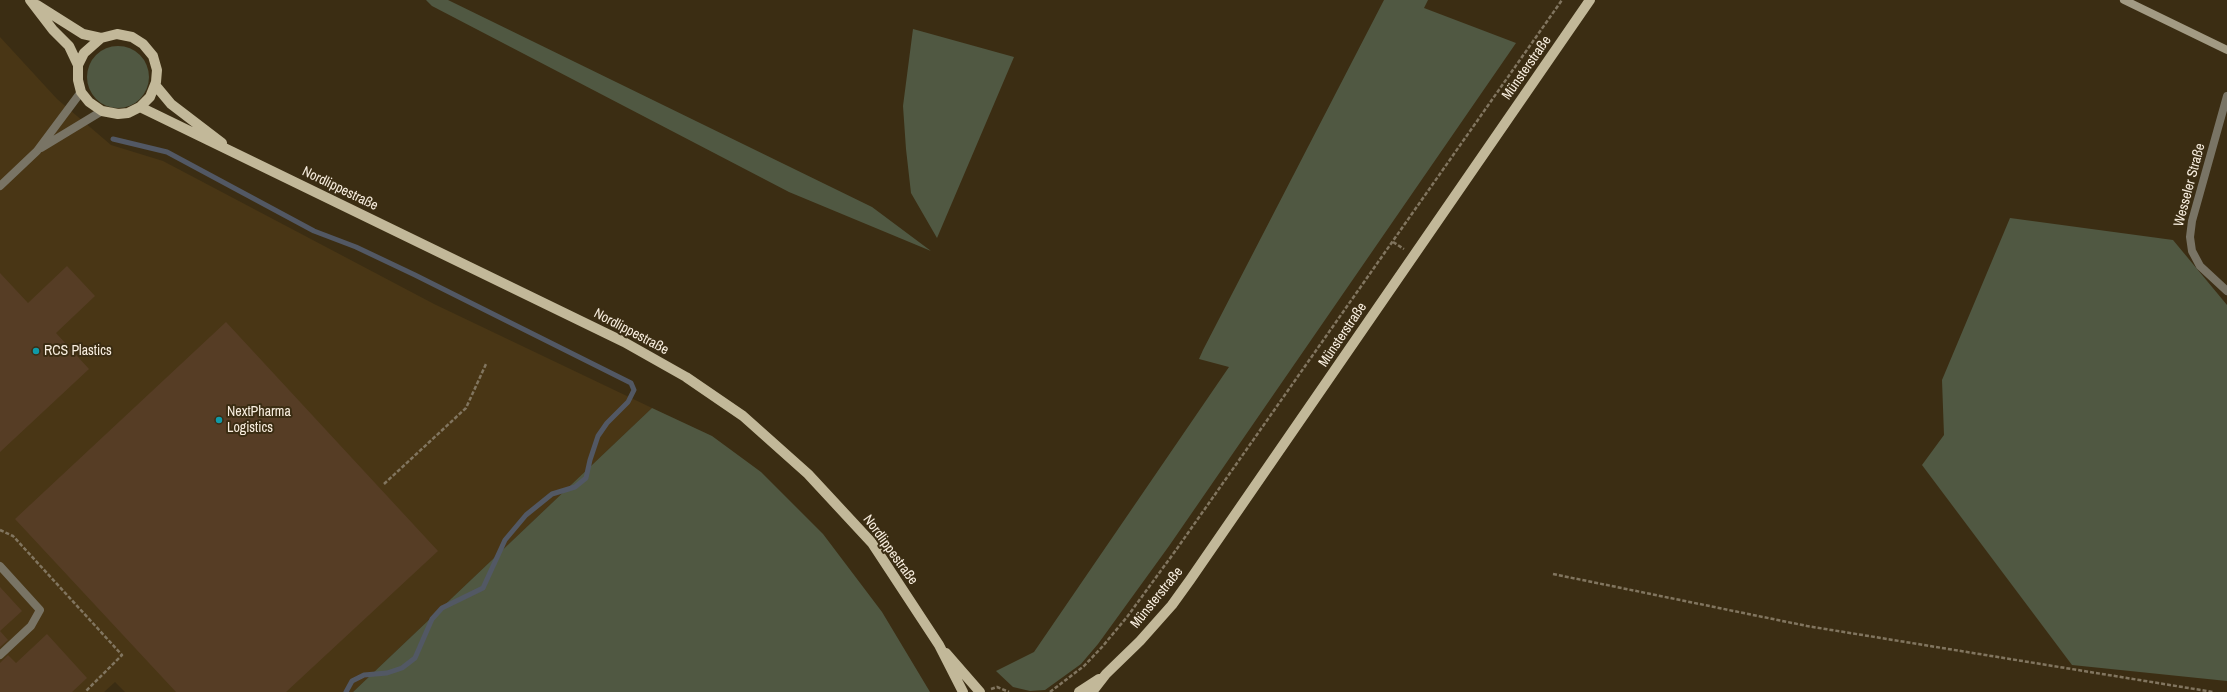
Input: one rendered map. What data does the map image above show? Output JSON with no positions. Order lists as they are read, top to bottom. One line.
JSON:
{"streets":{"main road":["Münsterstraße","Nordlippestraße"],"street":["Wesseler Straße"]},"places":["RCS Plastics","NextPharma Logistics"]}
